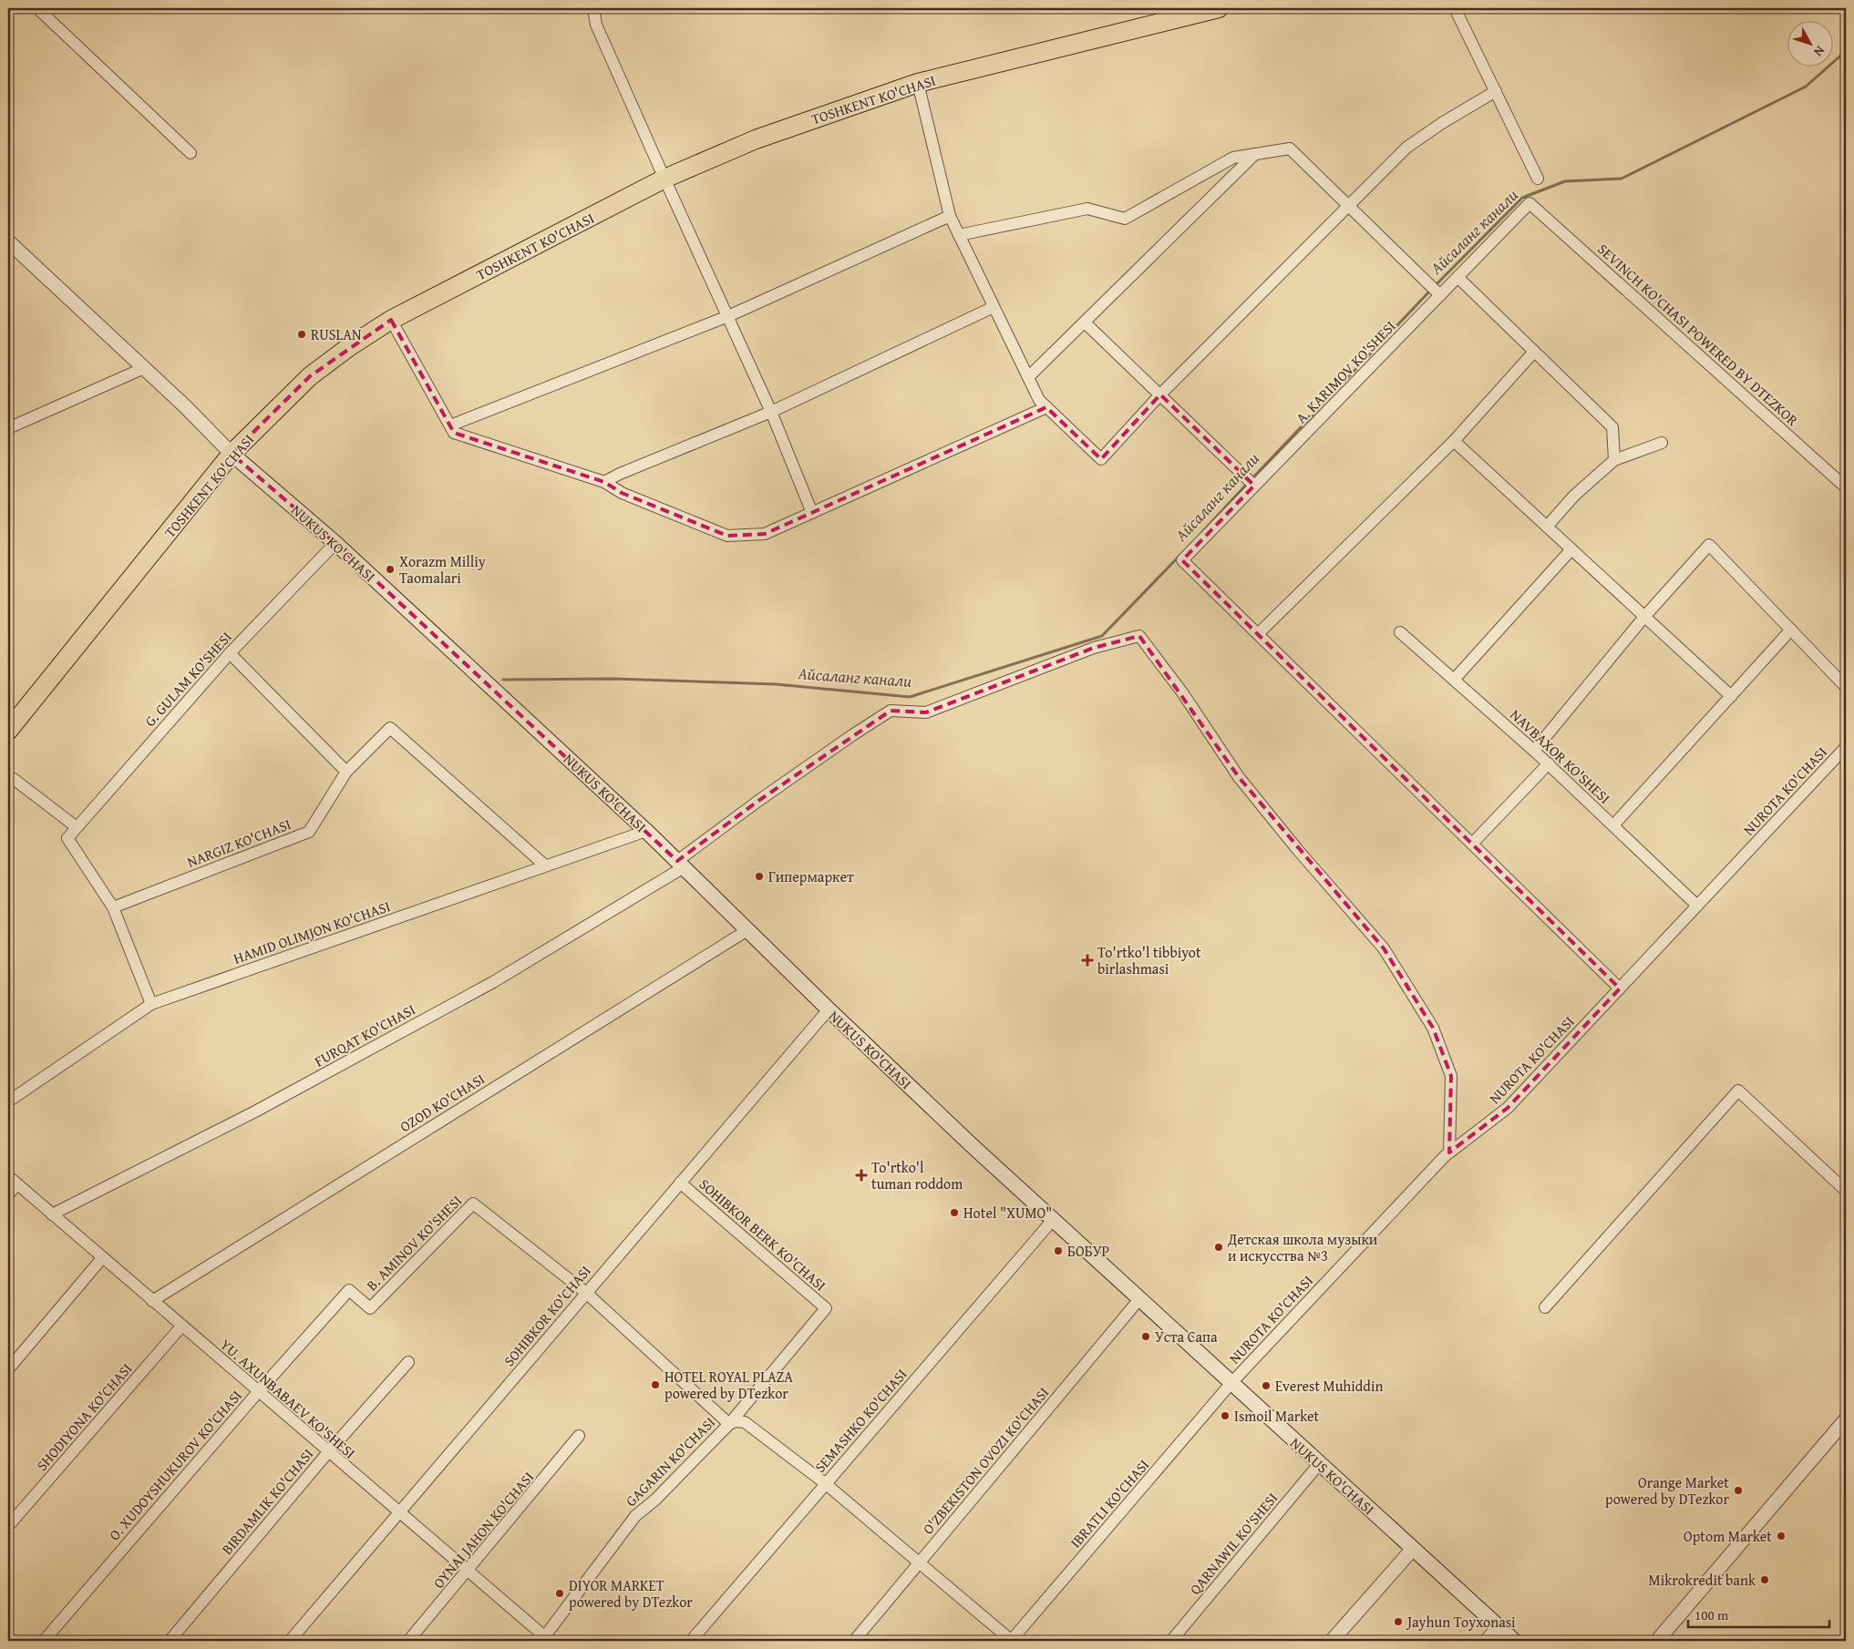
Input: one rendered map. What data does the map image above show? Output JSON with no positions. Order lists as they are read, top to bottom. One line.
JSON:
{"streets":{"highway":["TOSHKENT KO'CHASI"],"main road":["NUKUS KO'CHASI"],"street":["SEVINCH KO'CHASI POWERED BY DTEZKOR","A. KARIMOV KO'SHESI","G. GULAM KO'SHESI","NAVBAXOR KO'SHESI","NUROTA KO'CHASI","NARGIZ KO'CHASI","HAMID OLIMJON KO'CHASI","FURQAT KO'CHASI","OZOD KO'CHASI","SOHIBKOR BERK KO'CHASI","B. AMINOV KO'SHESI","SOHIBKOR KO'CHASI","YU. AXUNBABAEV KO'SHESI","SHODIYONA KO'CHASI","SEMASHKO KO'CHASI","O'ZBEKISTON OVOZI KO'CHASI","GAGARIN KO'CHASI","O. XUDOYSHUKUROV KO'CHASI","BIRDAMLIK KO'CHASI","IBRATLI KO'CHASI","OYNAI JAHON KO'CHASI","QARNAWIL KO'SHESI"]},"crossings":[["TOSHKENT KO'CHASI","NUKUS KO'CHASI"],["SEVINCH KO'CHASI POWERED BY DTEZKOR","A. KARIMOV KO'SHESI"],["NUKUS KO'CHASI","G. GULAM KO'SHESI"],["NUKUS KO'CHASI","NUROTA KO'CHASI"],["NUKUS KO'CHASI","HAMID OLIMJON KO'CHASI"],["NUKUS KO'CHASI","FURQAT KO'CHASI"],["NUKUS KO'CHASI","OZOD KO'CHASI"],["NUKUS KO'CHASI","SOHIBKOR KO'CHASI"],["NUKUS KO'CHASI","SEMASHKO KO'CHASI"],["NUKUS KO'CHASI","O'ZBEKISTON OVOZI KO'CHASI"],["NUKUS KO'CHASI","IBRATLI KO'CHASI"],["NUKUS KO'CHASI","QARNAWIL KO'SHESI"],["G. GULAM KO'SHESI","NARGIZ KO'CHASI"],["NAVBAXOR KO'SHESI","NUROTA KO'CHASI"],["NUROTA KO'CHASI","FURQAT KO'CHASI"],["NUROTA KO'CHASI","IBRATLI KO'CHASI"],["NARGIZ KO'CHASI","HAMID OLIMJON KO'CHASI"],["FURQAT KO'CHASI","YU. AXUNBABAEV KO'SHESI"],["OZOD KO'CHASI","YU. AXUNBABAEV KO'SHESI"],["SOHIBKOR BERK KO'CHASI","SOHIBKOR KO'CHASI"],["SOHIBKOR BERK KO'CHASI","GAGARIN KO'CHASI"],["B. AMINOV KO'SHESI","SOHIBKOR KO'CHASI"],["B. AMINOV KO'SHESI","O. XUDOYSHUKUROV KO'CHASI"],["SOHIBKOR KO'CHASI","YU. AXUNBABAEV KO'SHESI"],["YU. AXUNBABAEV KO'SHESI","SHODIYONA KO'CHASI"],["YU. AXUNBABAEV KO'SHESI","GAGARIN KO'CHASI"],["YU. AXUNBABAEV KO'SHESI","O. XUDOYSHUKUROV KO'CHASI"],["YU. AXUNBABAEV KO'SHESI","BIRDAMLIK KO'CHASI"],["YU. AXUNBABAEV KO'SHESI","OYNAI JAHON KO'CHASI"]],"water":["Айсаланг канали"],"places":{"other":["RUSLAN","Xorazm Milliy Taomalari","Гипермаркет","Hotel \"XUMO\"","Детская школа музыки и искусства №3","БОБУР","Уста Сапа","HOTEL ROYAL PLAZA powered by DTezkor","Everest Muhiddin","Ismoil Market","Orange Market powered by DTezkor","Optom Market","Mikrokredit bank","DIYOR MARKET powered by DTezkor","Jayhun Toyxonasi"],"health":["To'rtko'l tibbiyot birlashmasi","To'rtko'l tuman roddom"]},"scale_bar":"100 m","north":"bottom right"}
